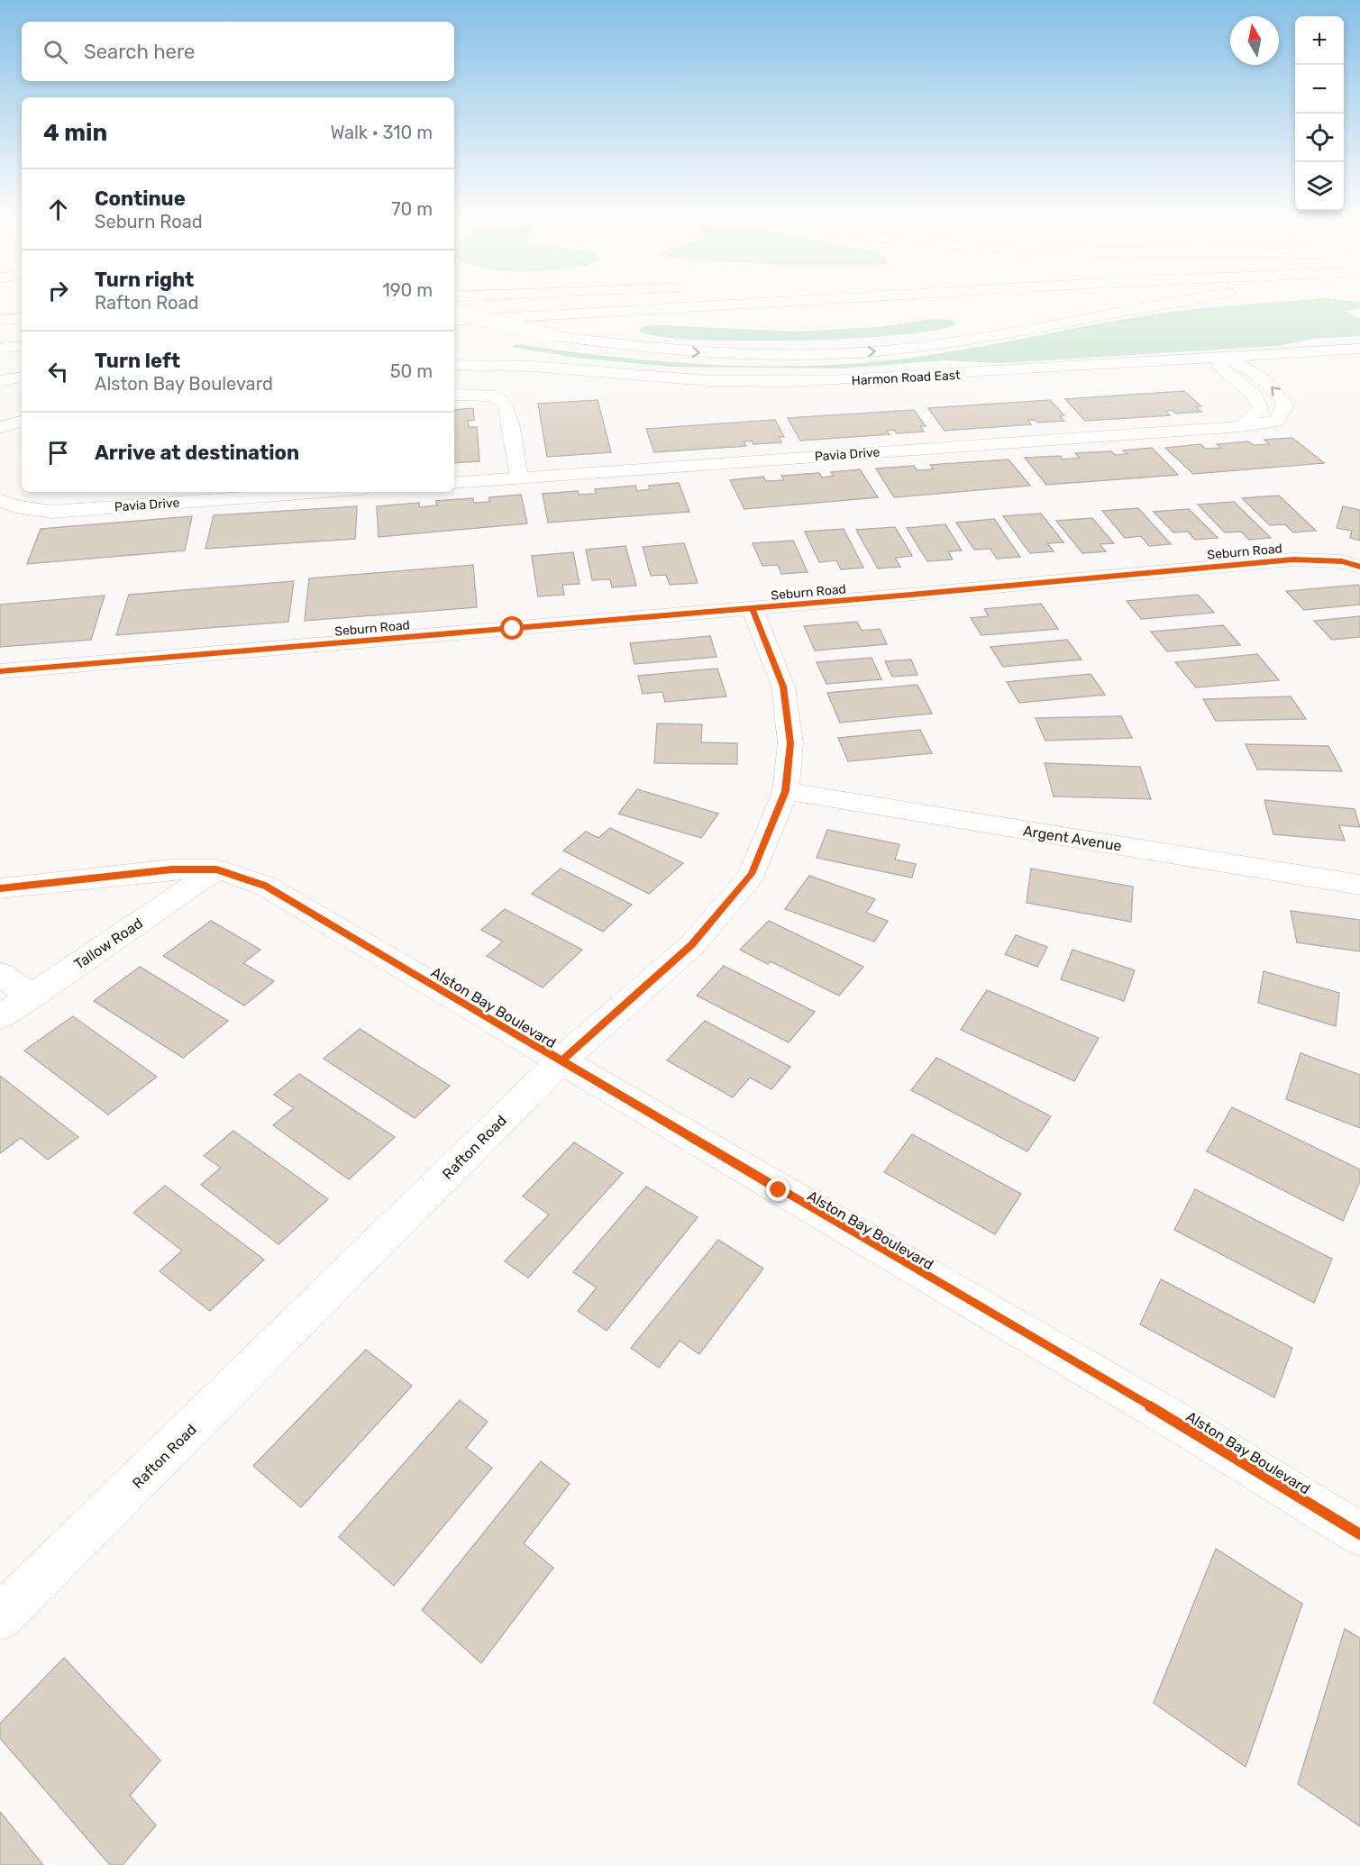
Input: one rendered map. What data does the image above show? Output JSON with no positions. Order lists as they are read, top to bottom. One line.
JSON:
{"streets":{"main road":["Harmon Road East","Pavia Drive","Seburn Road","Argent Avenue","Tallow Road","Alston Bay Boulevard","Rafton Road"]},"crossings":[["Harmon Road East","Pavia Drive"],["Seburn Road","Rafton Road"],["Argent Avenue","Rafton Road"],["Tallow Road","Alston Bay Boulevard"],["Alston Bay Boulevard","Rafton Road"]],"north":"top","page":{"map_buttons":["+","−"],"search":"Search here","heading":["4 min","Walk · 310 m"],"list":[["Continue","Seburn Road","70 m"],["Turn right","Rafton Road","190 m"],["Turn left","Alston Bay Boulevard","50 m"],"Arrive at destination"]}}
